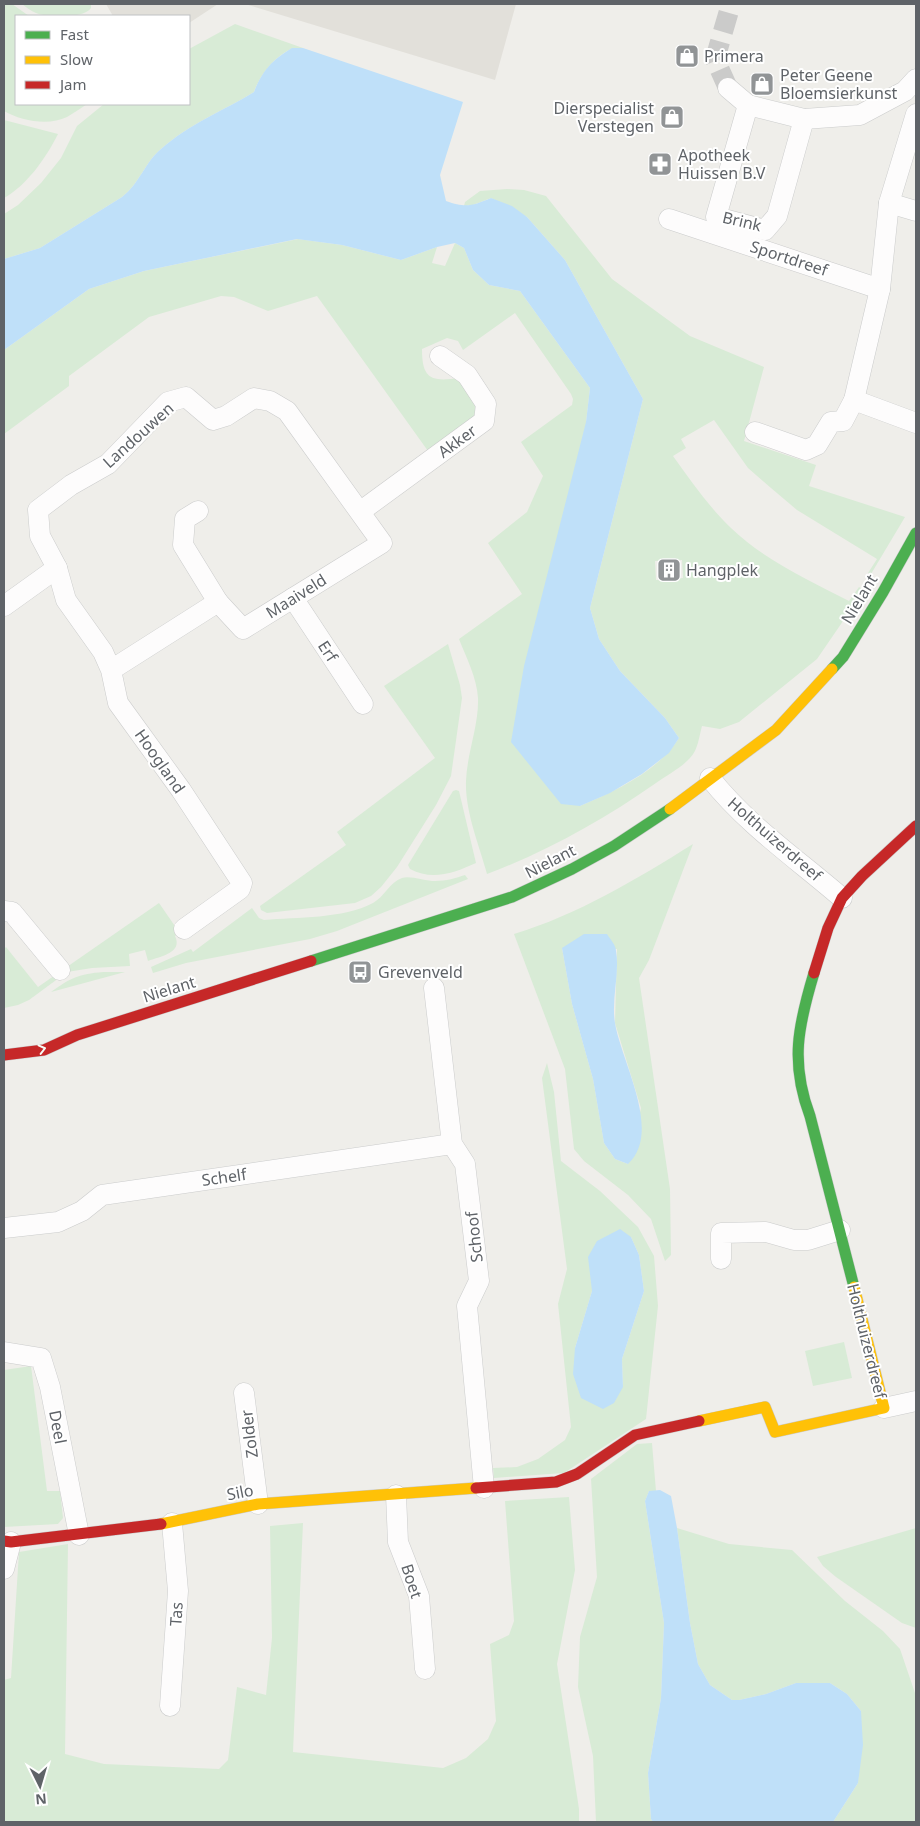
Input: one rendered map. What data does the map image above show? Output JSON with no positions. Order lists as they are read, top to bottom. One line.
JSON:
{"streets":{"street":["Brink","Sportdreef","Landouwen","Akker","Maaiveld","Nielant","Erf","Hoogland","Holthuizerdreef","Schelf","Schoof","Deel","Zolder","Silo","Boet","Tas"]},"crossings":[["Landouwen","Akker"],["Landouwen","Maaiveld"],["Landouwen","Hoogland"],["Maaiveld","Erf"],["Nielant","Holthuizerdreef"],["Holthuizerdreef","Schoof"],["Holthuizerdreef","Silo"],["Schelf","Schoof"],["Schoof","Silo"],["Deel","Silo"],["Zolder","Silo"],["Silo","Boet"],["Silo","Tas"]],"places":{"shop":["Primera","Peter Geene Bloemsierkunst","Dierspecialist Verstegen"],"pharmacy":["Apotheek Huissen B.V"],"building":["Hangplek"],"bus stop":["Grevenveld"]},"legend":["Fast","Slow","Jam"],"north":"bottom"}
